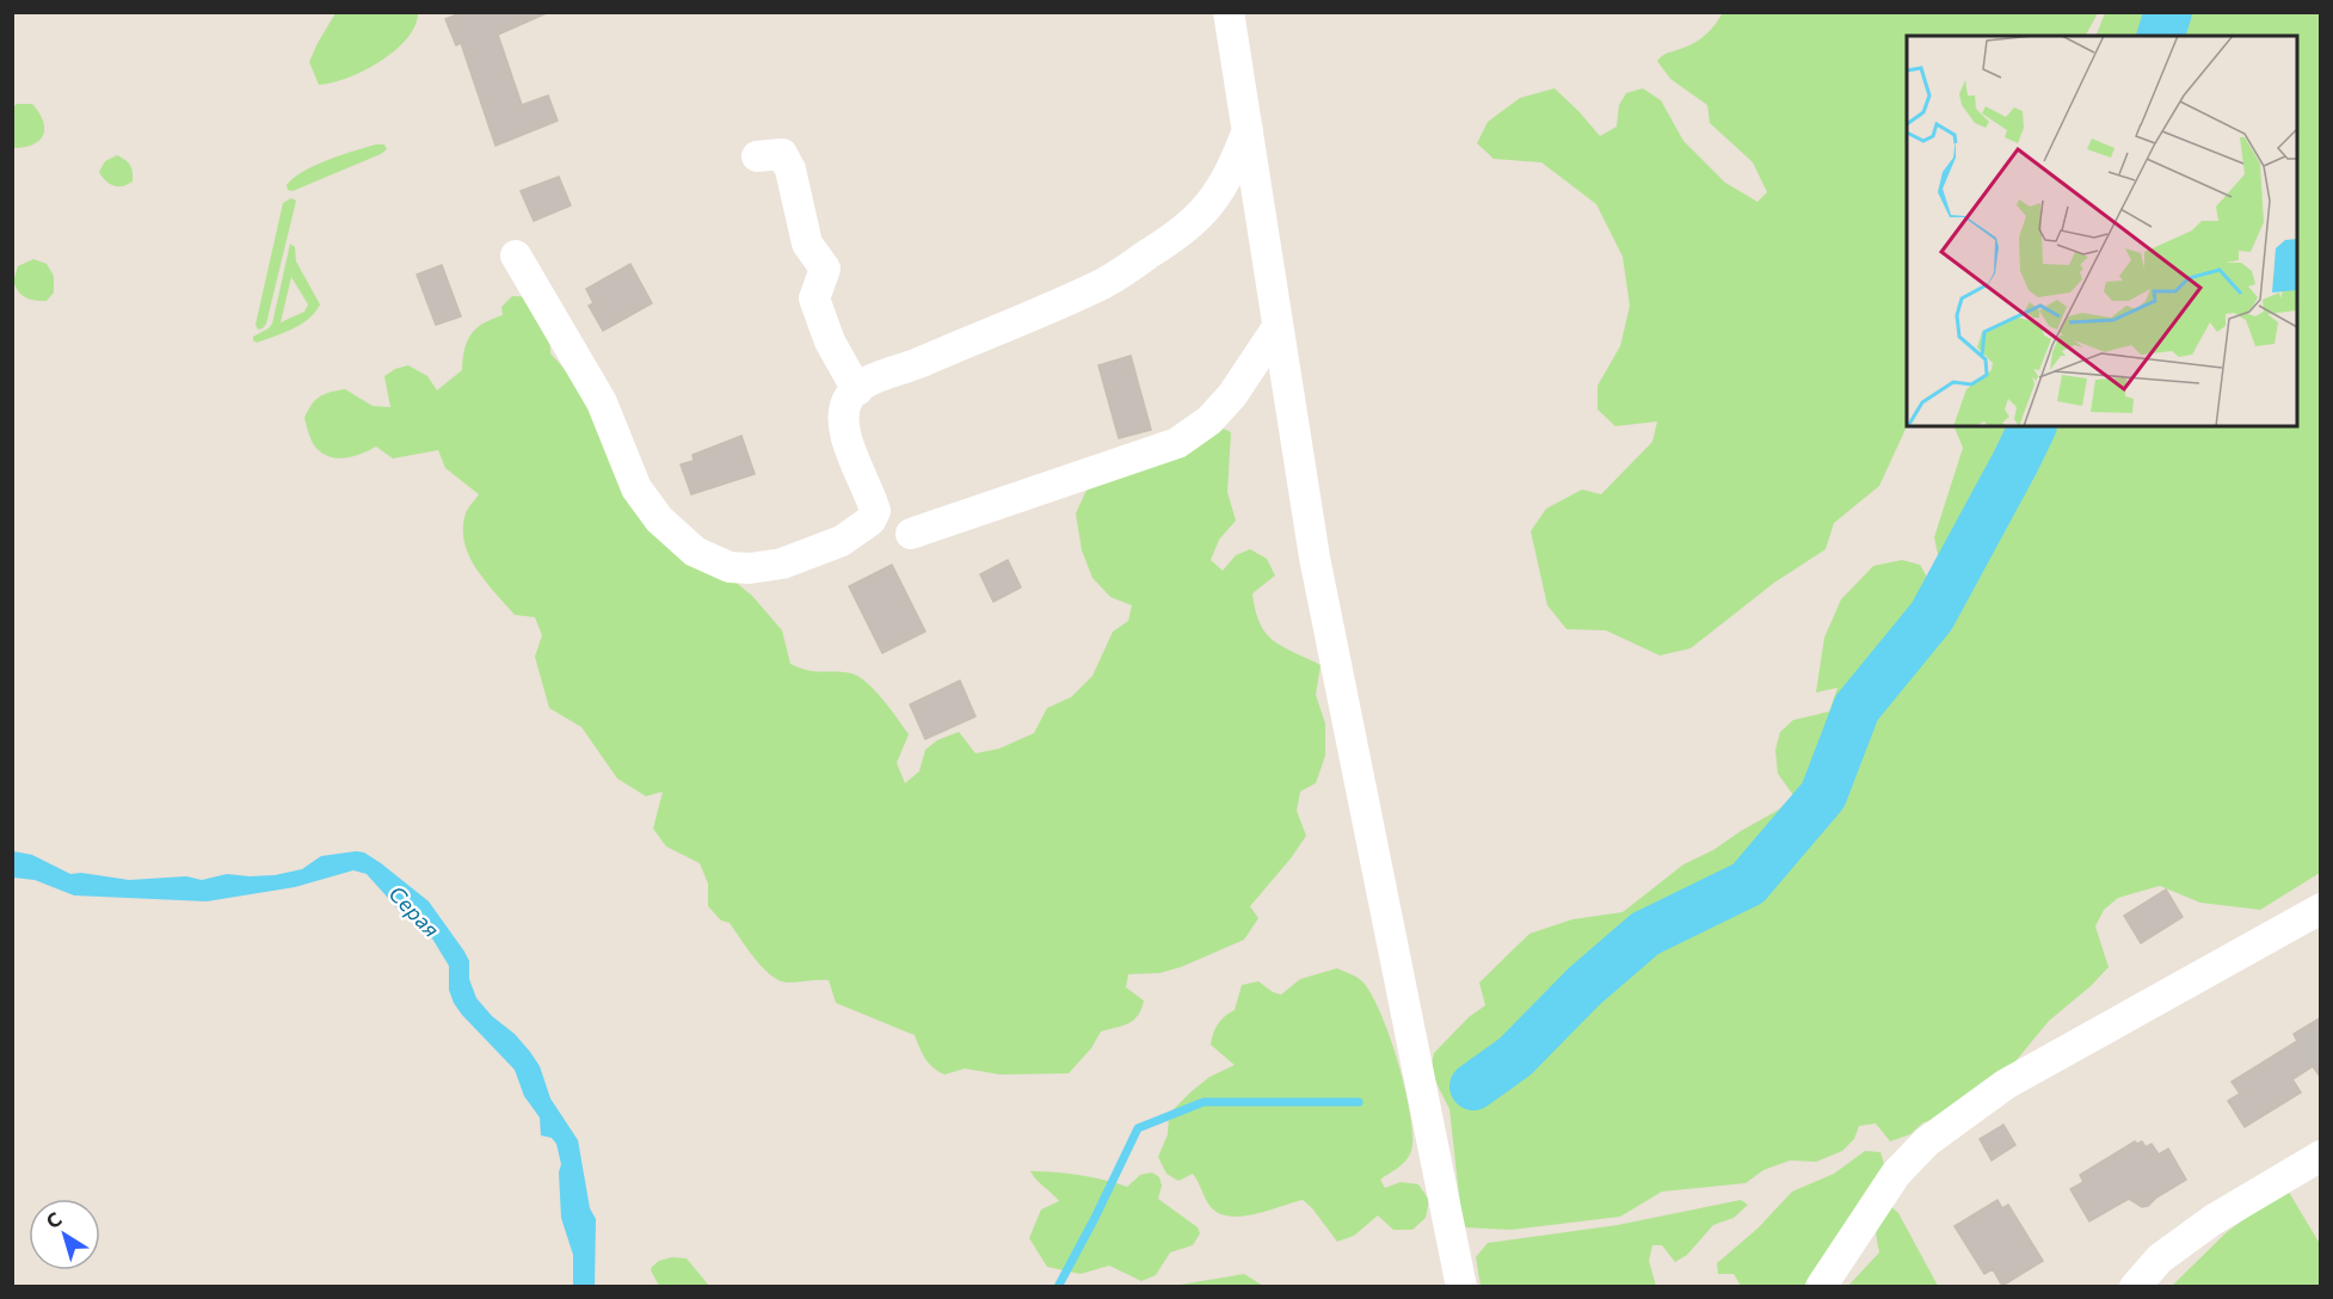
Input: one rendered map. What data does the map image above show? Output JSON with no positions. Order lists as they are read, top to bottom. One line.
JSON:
{"water":["Серая"],"north":"top left"}
